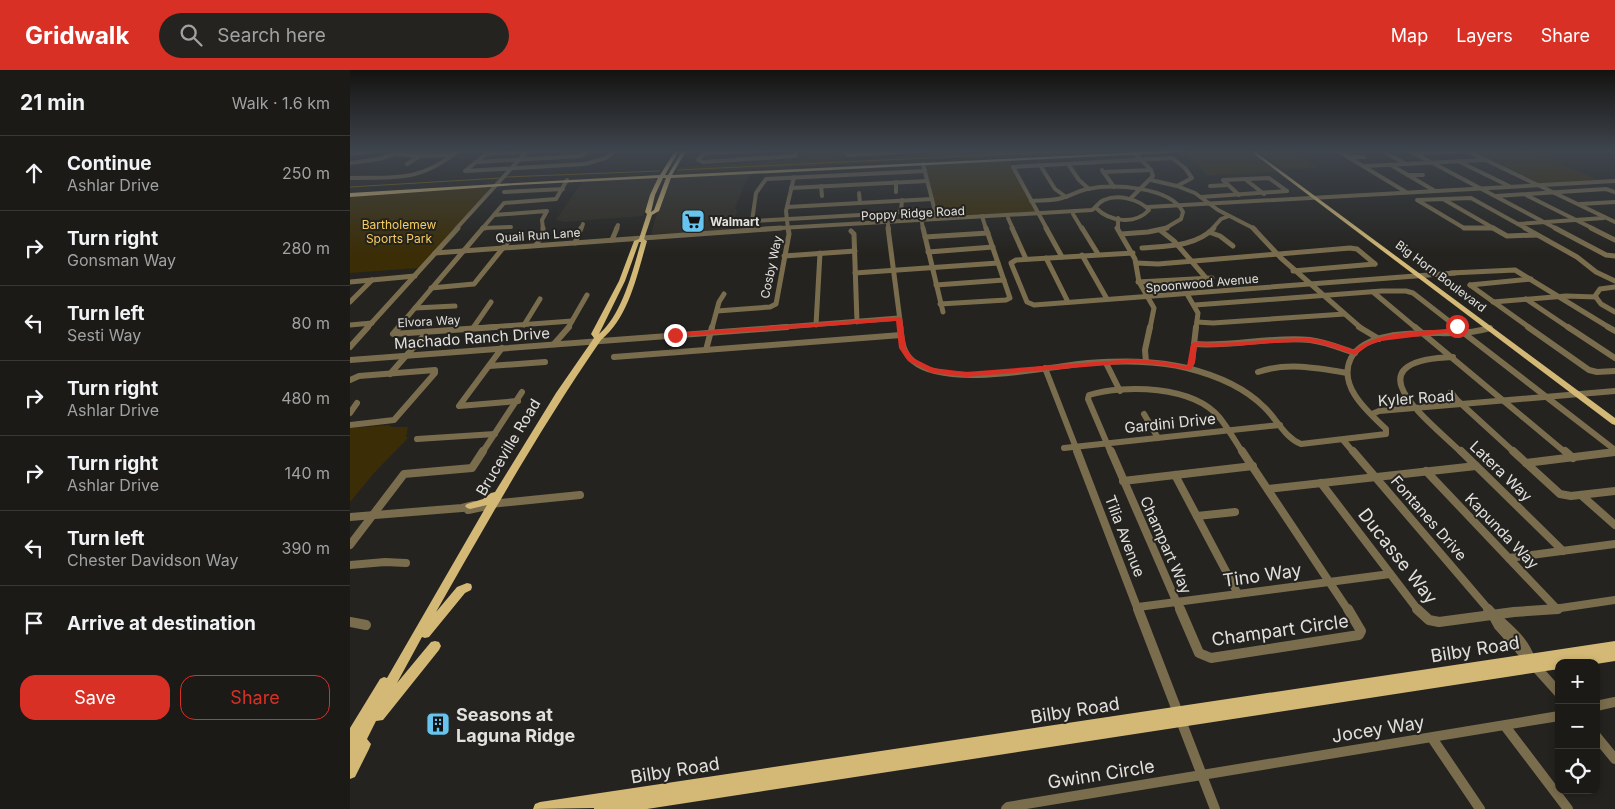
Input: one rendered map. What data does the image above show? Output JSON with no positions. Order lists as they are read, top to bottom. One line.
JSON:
{"streets":{"main road":["Big Horn Boulevard","Bruceville Road","Bilby Road"],"street":["Poppy Ridge Road","Quail Run Lane","Cosby Way","Spoonwood Avenue","Elvora Way","Machado Ranch Drive","Kyler Road","Gardini Drive","Latera Way","Fontanes Drive","Kapunda Way","Tilia Avenue","Champart Way","Ducasse Way","Tino Way","Champart Circle","Jocey Way","Gwinn Circle"]},"crossings":[["Poppy Ridge Road","Quail Run Lane"],["Poppy Ridge Road","Cosby Way"],["Poppy Ridge Road","Big Horn Boulevard"],["Poppy Ridge Road","Bruceville Road"],["Quail Run Lane","Elvora Way"],["Quail Run Lane","Bruceville Road"],["Big Horn Boulevard","Spoonwood Avenue"],["Big Horn Boulevard","Kyler Road"],["Machado Ranch Drive","Bruceville Road"],["Kyler Road","Latera Way"],["Gardini Drive","Tilia Avenue"],["Gardini Drive","Champart Way"],["Fontanes Drive","Ducasse Way"],["Fontanes Drive","Bilby Road"],["Tilia Avenue","Tino Way"],["Tilia Avenue","Bilby Road"],["Tilia Avenue","Jocey Way"],["Tilia Avenue","Gwinn Circle"],["Champart Way","Tino Way"],["Champart Way","Champart Circle"],["Ducasse Way","Tino Way"],["Tino Way","Champart Circle"],["Jocey Way","Gwinn Circle"]],"parks":["Bartholemew Sports Park"],"places":{"supermarket":["Walmart"],"building":["Seasons at Laguna Ridge"]},"page":{"header":"Gridwalk","search":"Search here","nav":["Map","Layers","Share"],"heading":["21 min","Walk · 1.6 km"],"list":[["Continue","Ashlar Drive","250 m"],["Turn right","Gonsman Way","280 m"],["Turn left","Sesti Way","80 m"],["Turn right","Ashlar Drive","480 m"],["Turn right","Ashlar Drive","140 m"],["Turn left","Chester Davidson Way","390 m"],"Arrive at destination"],"map_buttons":["+","−"],"buttons":["Save","Share"]}}
